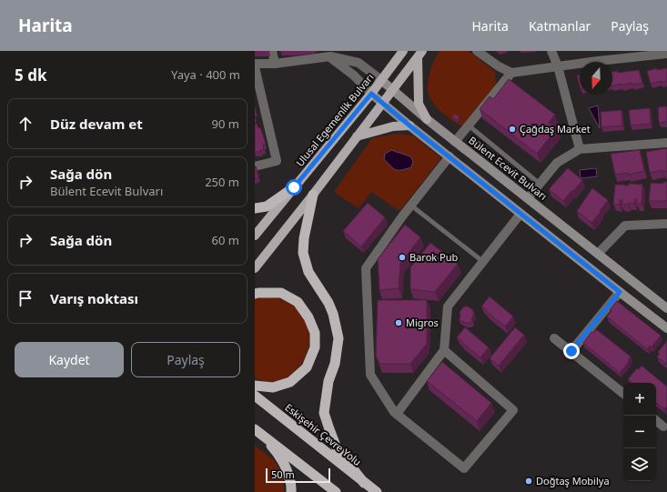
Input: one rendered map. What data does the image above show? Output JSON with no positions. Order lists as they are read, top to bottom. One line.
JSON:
{"streets":{"highway":["Eskişehir Çevre Yolu"],"main road":["Ulusal Egemenlik Bulvarı","Bülent Ecevit Bulvarı"]},"crossings":[["Ulusal Egemenlik Bulvarı","Bülent Ecevit Bulvarı"]],"places":["Çağdaş Market","Barok Pub","Migros","Doğtaş Mobilya"],"scale_bar":"50 m","north":"bottom","page":{"header":"Harita","nav":["Harita","Katmanlar","Paylaş"],"heading":["5 dk","Yaya · 400 m"],"list":[["Düz devam et","90 m"],["Sağa dön","Bülent Ecevit Bulvarı","250 m"],["Sağa dön","60 m"],"Varış noktası"],"buttons":["Kaydet","Paylaş"],"map_buttons":["+","−"],"scale":"50 m"}}
